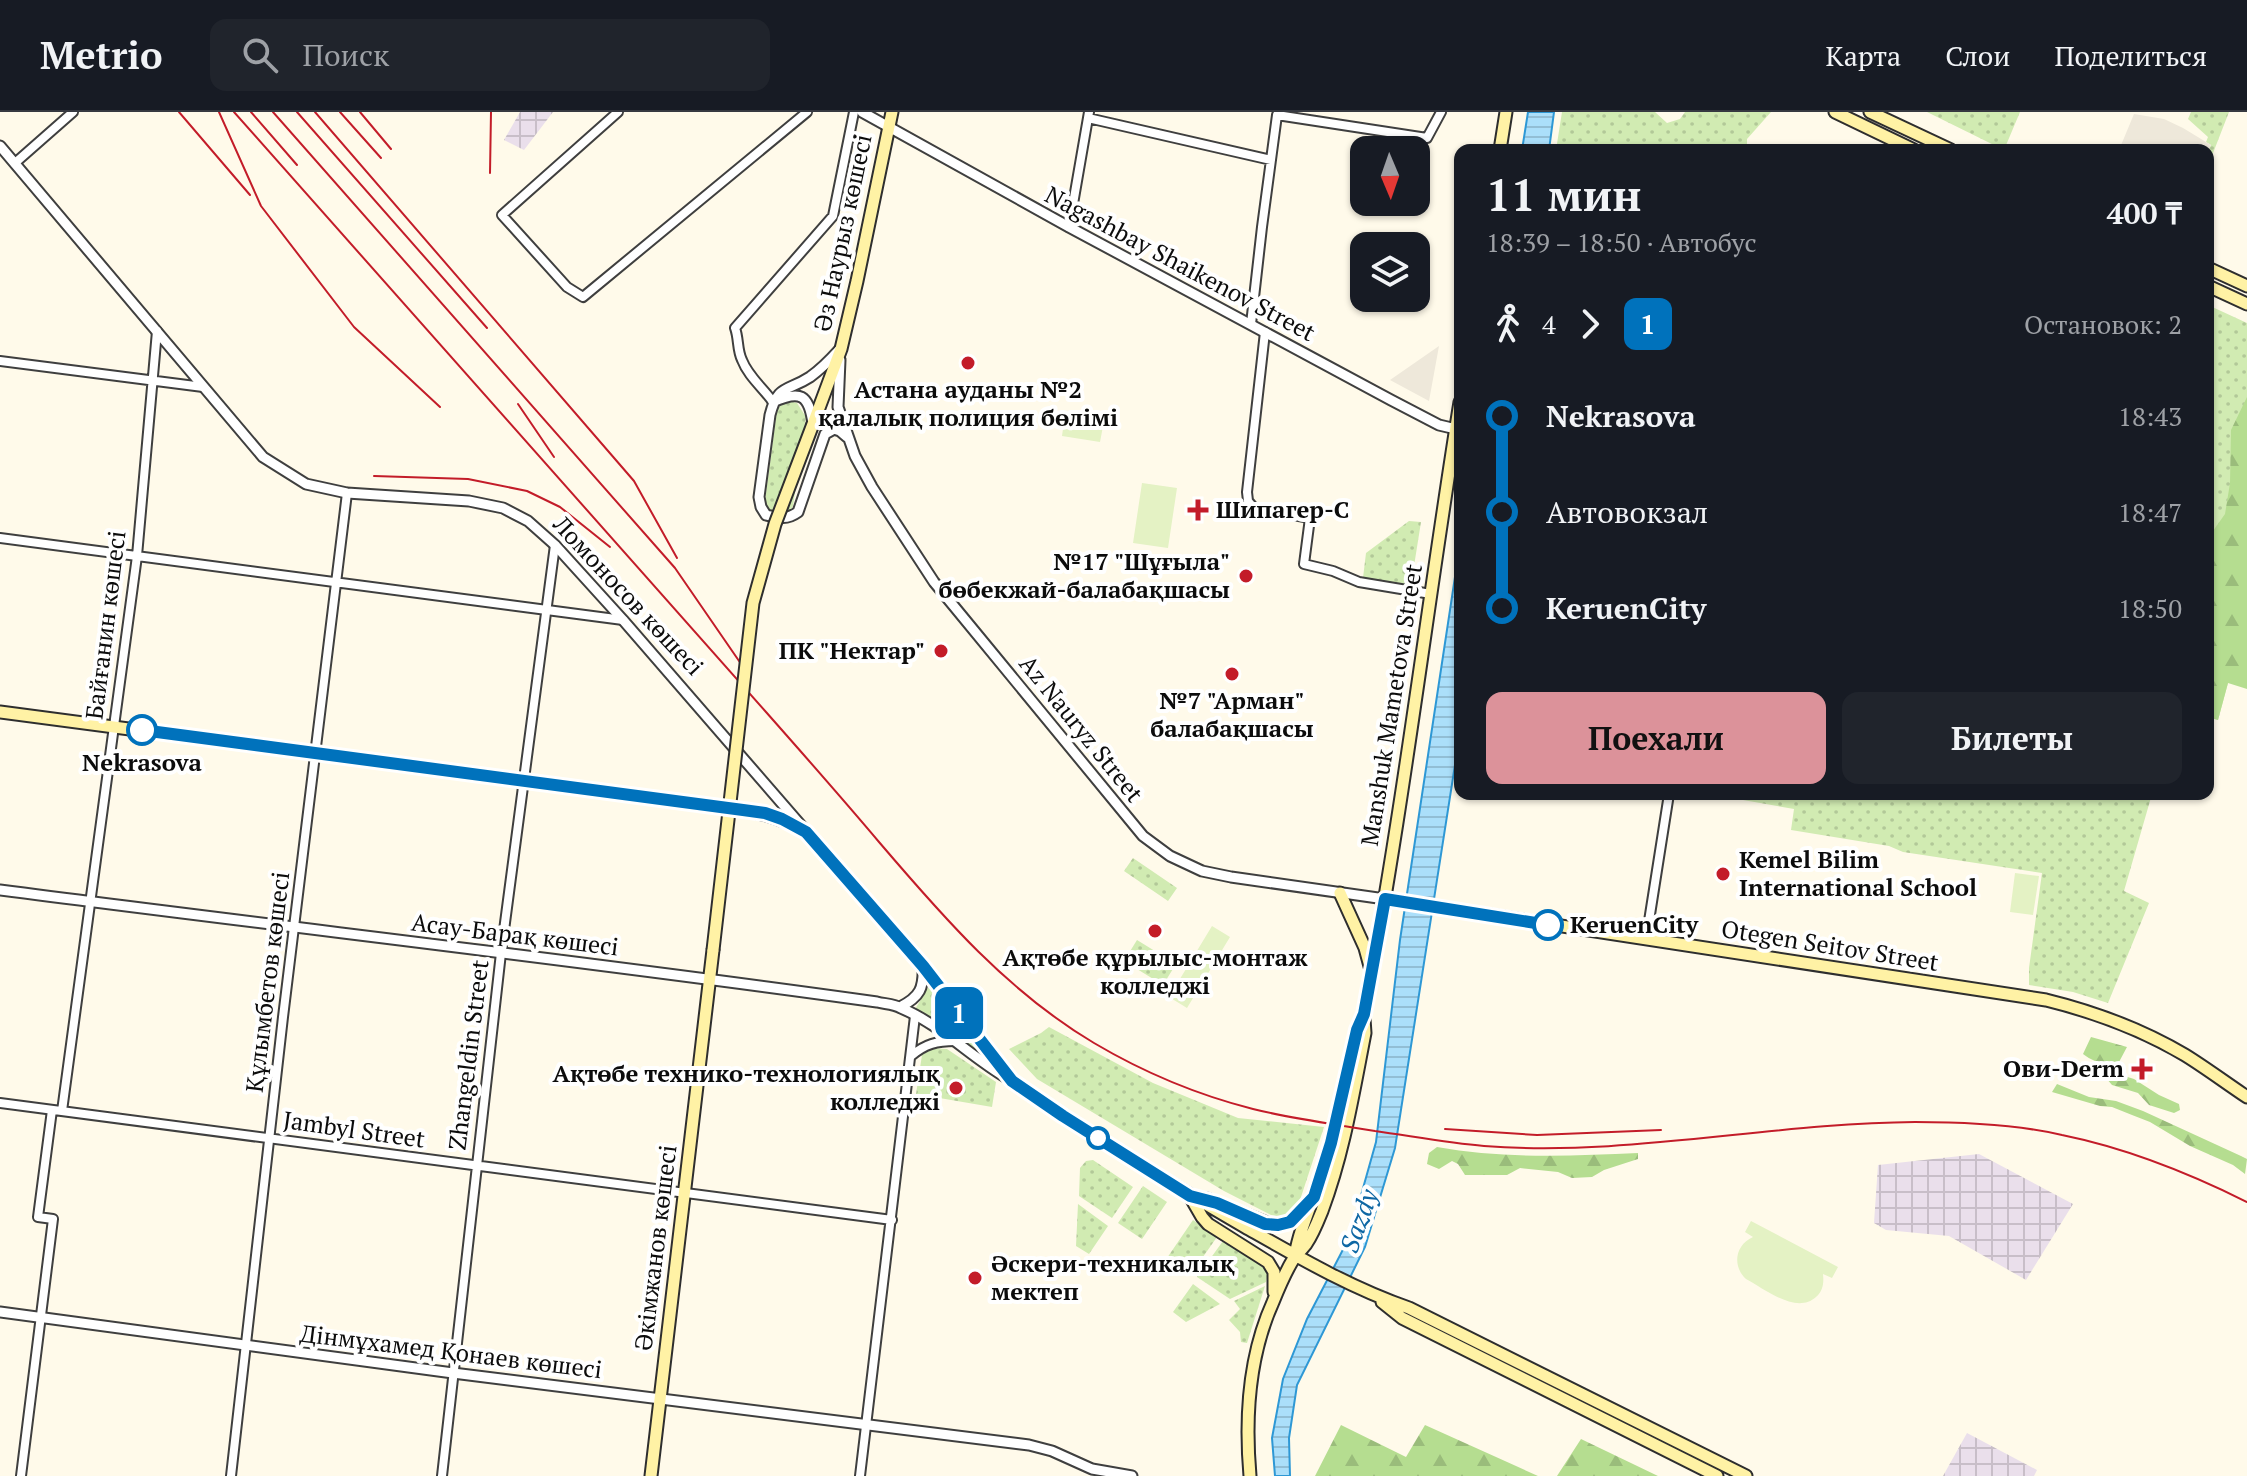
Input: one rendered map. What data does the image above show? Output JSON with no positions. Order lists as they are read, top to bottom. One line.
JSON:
{"streets":{"main road":["Әз Наурыз көшесі","Ломоносов көшесі","Manshuk Mametova Street","Otegen Seitov Street","Әкімжанов көшесі"],"street":["Nagashbay Shaikenov Street","Байғанин көшесі","Az Nauryz Street","Асау-Барақ көшесі","Құлымбетов көшесі","Zhangeldin Street","Jambyl Street","Дінмұхамед Қонаев көшесі"]},"crossings":[["Әз Наурыз көшесі","Nagashbay Shaikenov Street"],["Әз Наурыз көшесі","Az Nauryz Street"],["Әз Наурыз көшесі","Әкімжанов көшесі"],["Ломоносов көшесі","Байғанин көшесі"],["Ломоносов көшесі","Асау-Барақ көшесі"],["Ломоносов көшесі","Құлымбетов көшесі"],["Ломоносов көшесі","Zhangeldin Street"],["Байғанин көшесі","Асау-Барақ көшесі"],["Байғанин көшесі","Jambyl Street"],["Manshuk Mametova Street","Az Nauryz Street"],["Manshuk Mametova Street","Otegen Seitov Street"],["Az Nauryz Street","Otegen Seitov Street"],["Асау-Барақ көшесі","Құлымбетов көшесі"],["Асау-Барақ көшесі","Zhangeldin Street"],["Асау-Барақ көшесі","Әкімжанов көшесі"],["Құлымбетов көшесі","Jambyl Street"],["Құлымбетов көшесі","Дінмұхамед Қонаев көшесі"],["Zhangeldin Street","Jambyl Street"],["Zhangeldin Street","Дінмұхамед Қонаев көшесі"],["Jambyl Street","Әкімжанов көшесі"],["Әкімжанов көшесі","Дінмұхамед Қонаев көшесі"]],"water":["Sazdy"],"places":{"other":["Астана ауданы №2 қалалық полиция бөлімі","№17 \"Шұғыла\" бөбекжай-балабақшасы","ПК \"Нектар\"","№7 \"Арман\" балабақшасы","Nekrasova","Kemel Bilim International School","KeruenCity","Ақтөбе құрылыс-монтаж колледжі","Ақтөбе технико-технологиялық колледжі","Әскери-техникалық мектеп"],"health":["Шипагер-С","Ови-Derm"]},"lines":["bus line 1"],"north":"bottom","page":{"header":"Metrio","search":"Поиск","nav":["Карта","Слои","Поделиться"],"on_map":"1","heading":["11 мин","18:39 – 18:50 · Автобус","400 ₸"],"legs":["4","1","Остановок: 2"],"list":[{"name":"Nekrasova","value":"18:43"},{"name":"Автовокзал","value":"18:47"},{"name":"KeruenCity","value":"18:50"}],"buttons":["Поехали","Билеты"]}}
